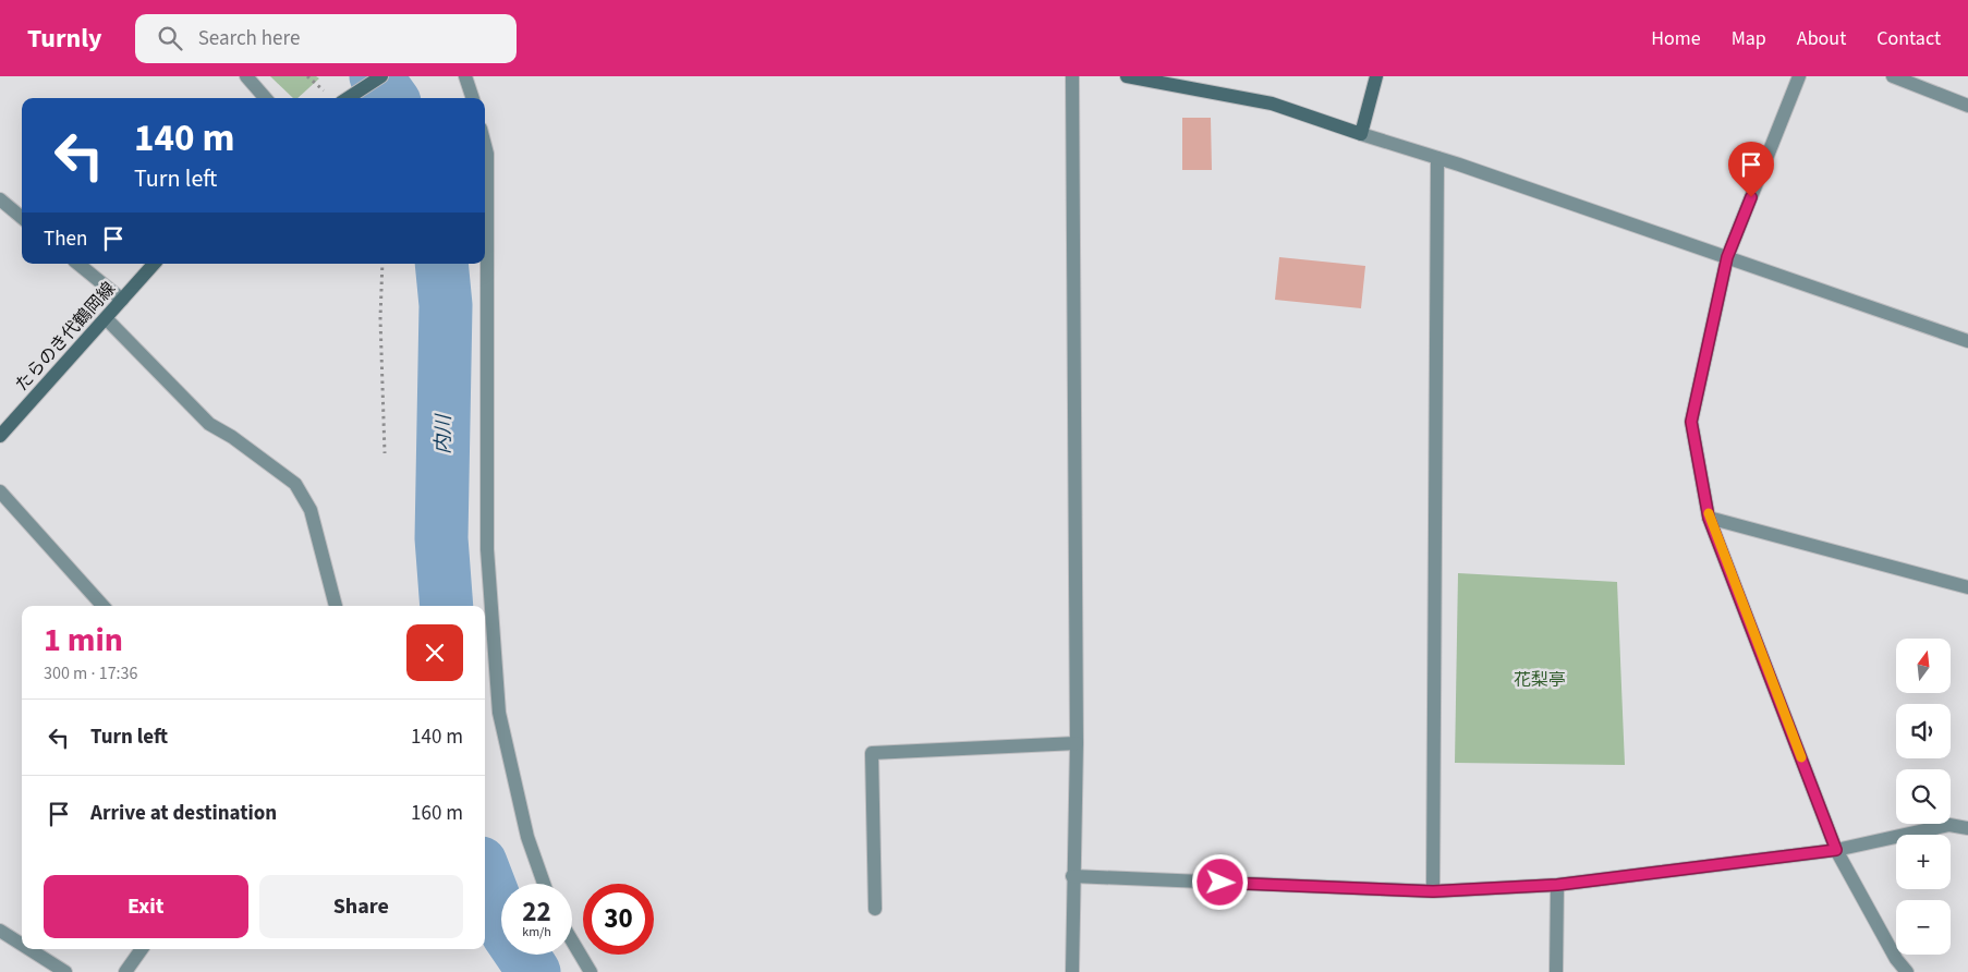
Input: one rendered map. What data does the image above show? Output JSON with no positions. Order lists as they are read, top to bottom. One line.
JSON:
{"streets":{"main road":["たらのき代鶴岡線"]},"water":["内川"],"parks":["花梨亭"],"north":"top","page":{"header":"Turnly","search":"Search here","nav":["Home","Map","About","Contact"],"turn":["140 m","Turn left"],"then":"Then","heading":["1 min","300 m · 17:36"],"map_buttons":["+","−"],"list":[{"name":"Turn left","value":"140 m"},{"name":"Arrive at destination","value":"160 m"}],"buttons":["Exit","Share"],"speed":"22 km/h","limit":"30"}}
